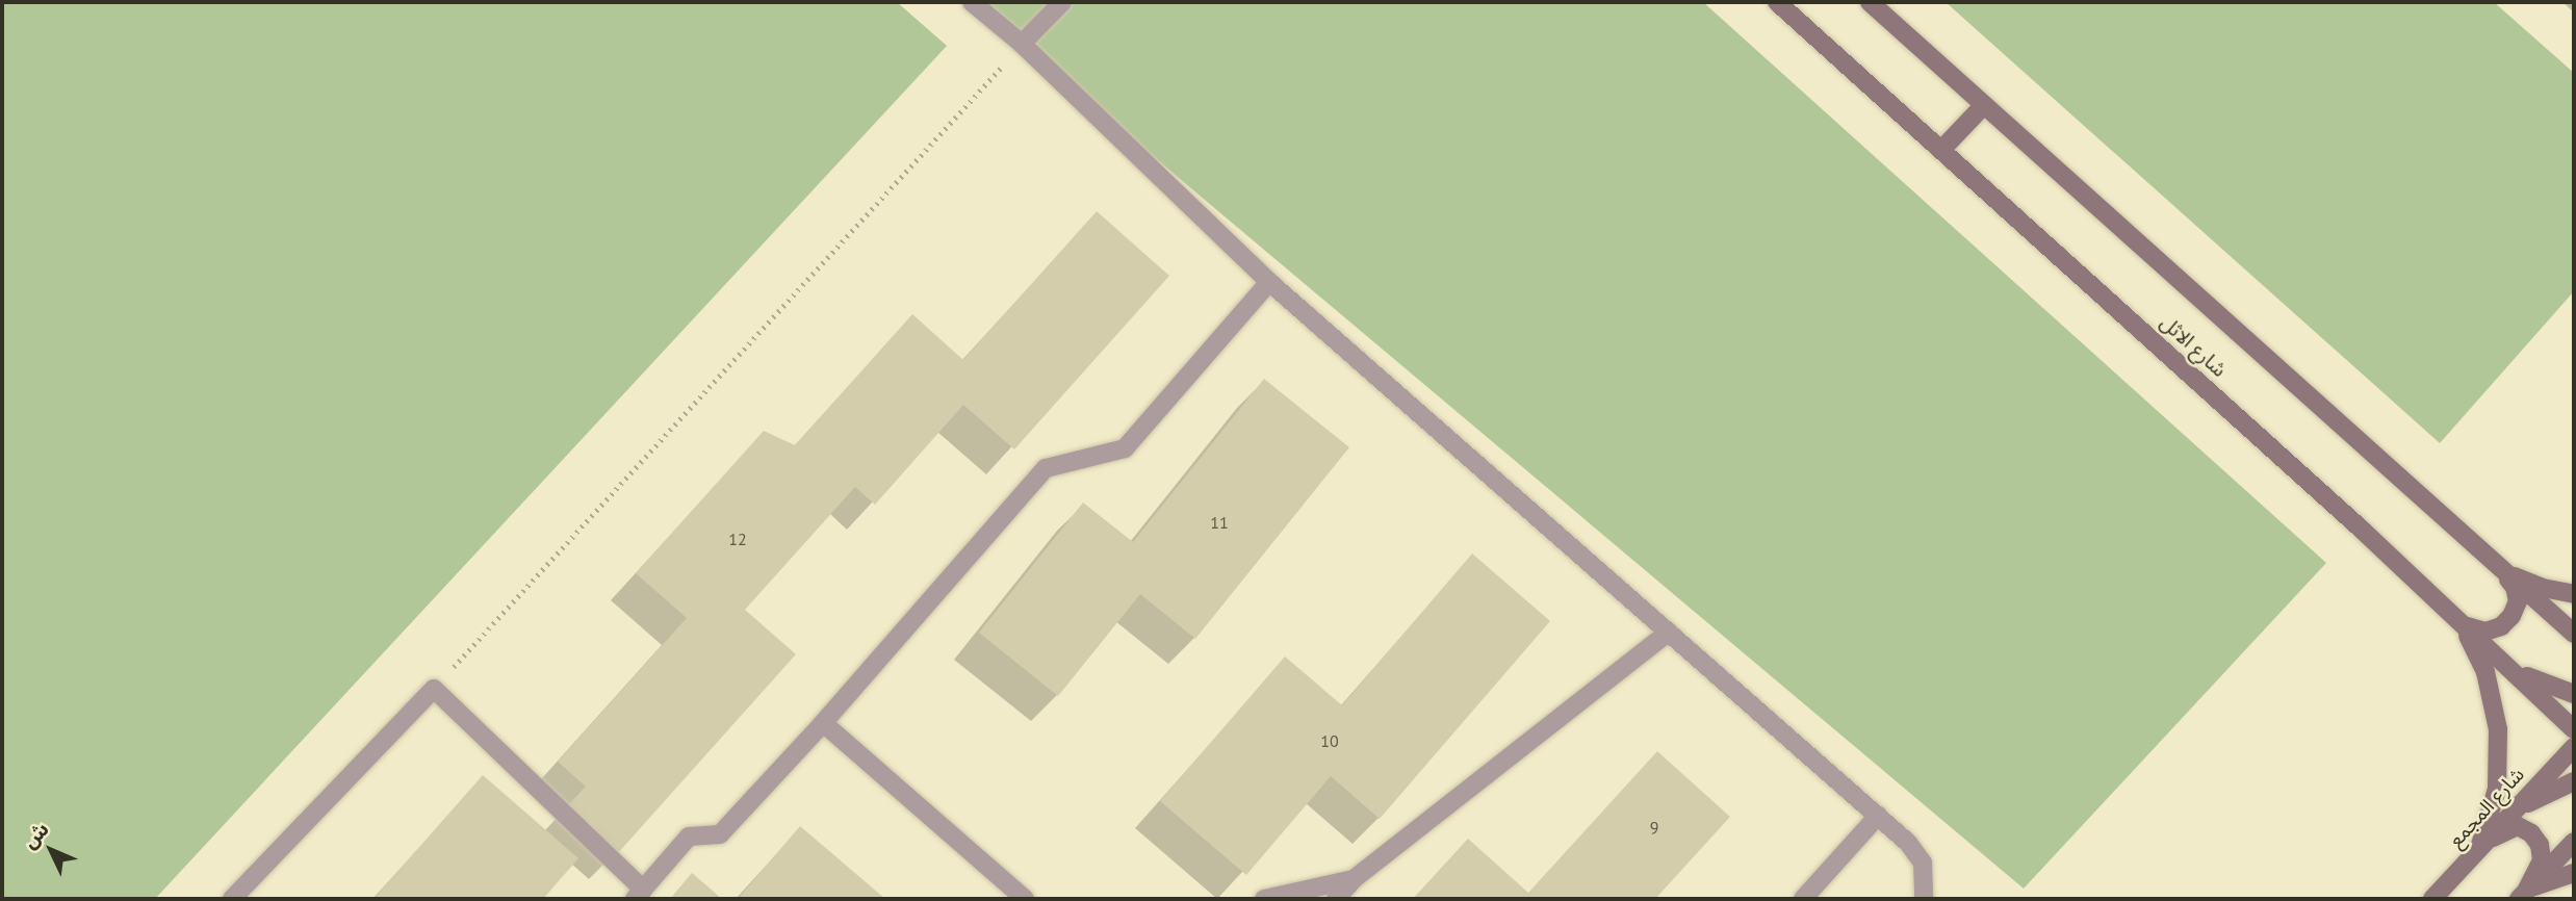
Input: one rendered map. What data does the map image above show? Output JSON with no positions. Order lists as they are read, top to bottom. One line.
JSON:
{"streets":{"street":["شارع الاثل","شارع المجمع"]},"house_numbers":["11","12","10","9"],"north":"top left"}
